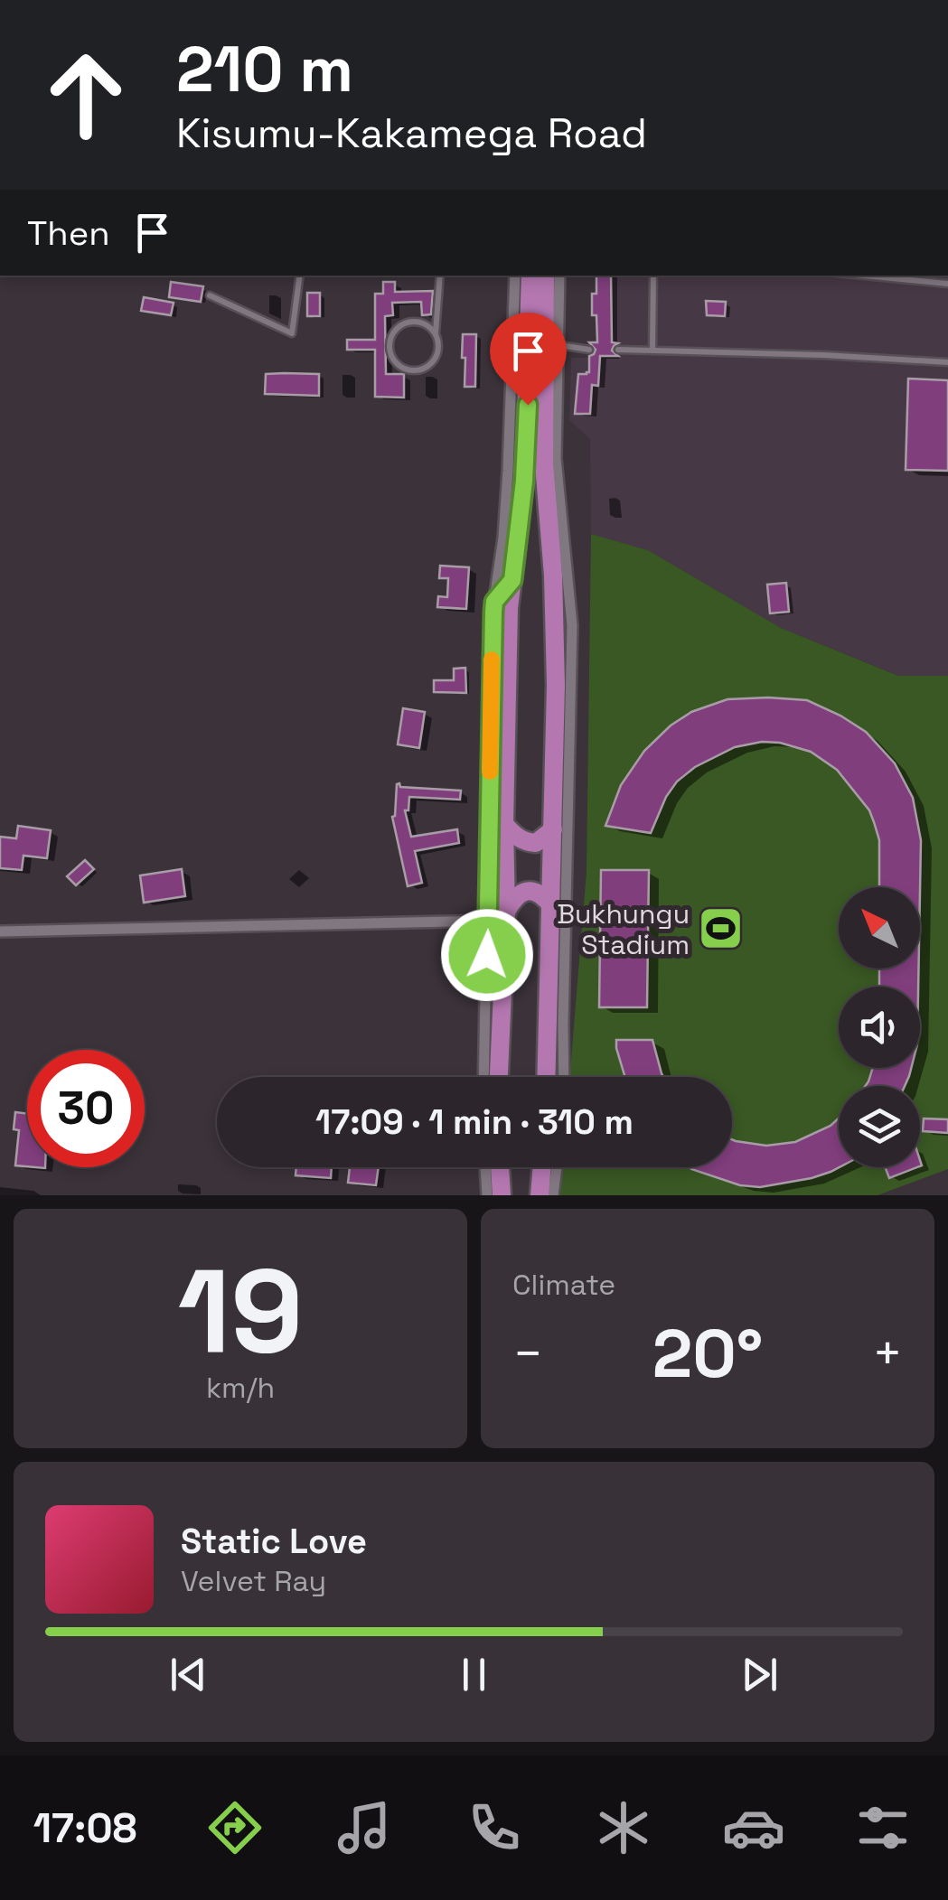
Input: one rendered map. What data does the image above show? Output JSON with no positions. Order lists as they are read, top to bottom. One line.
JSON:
{"places":{"sports":["Bukhungu Stadium"]},"north":"top left","page":{"turn":["210 m","Kisumu-Kakamega Road"],"then":"Then","limit":"30","trip":"17:09 · 1 min · 310 m","tile":[["19","km/h"],"Climate"],"heat":["−","20°","+"],"song":["Static Love","Velvet Ray"],"tabs":"17:08"}}
